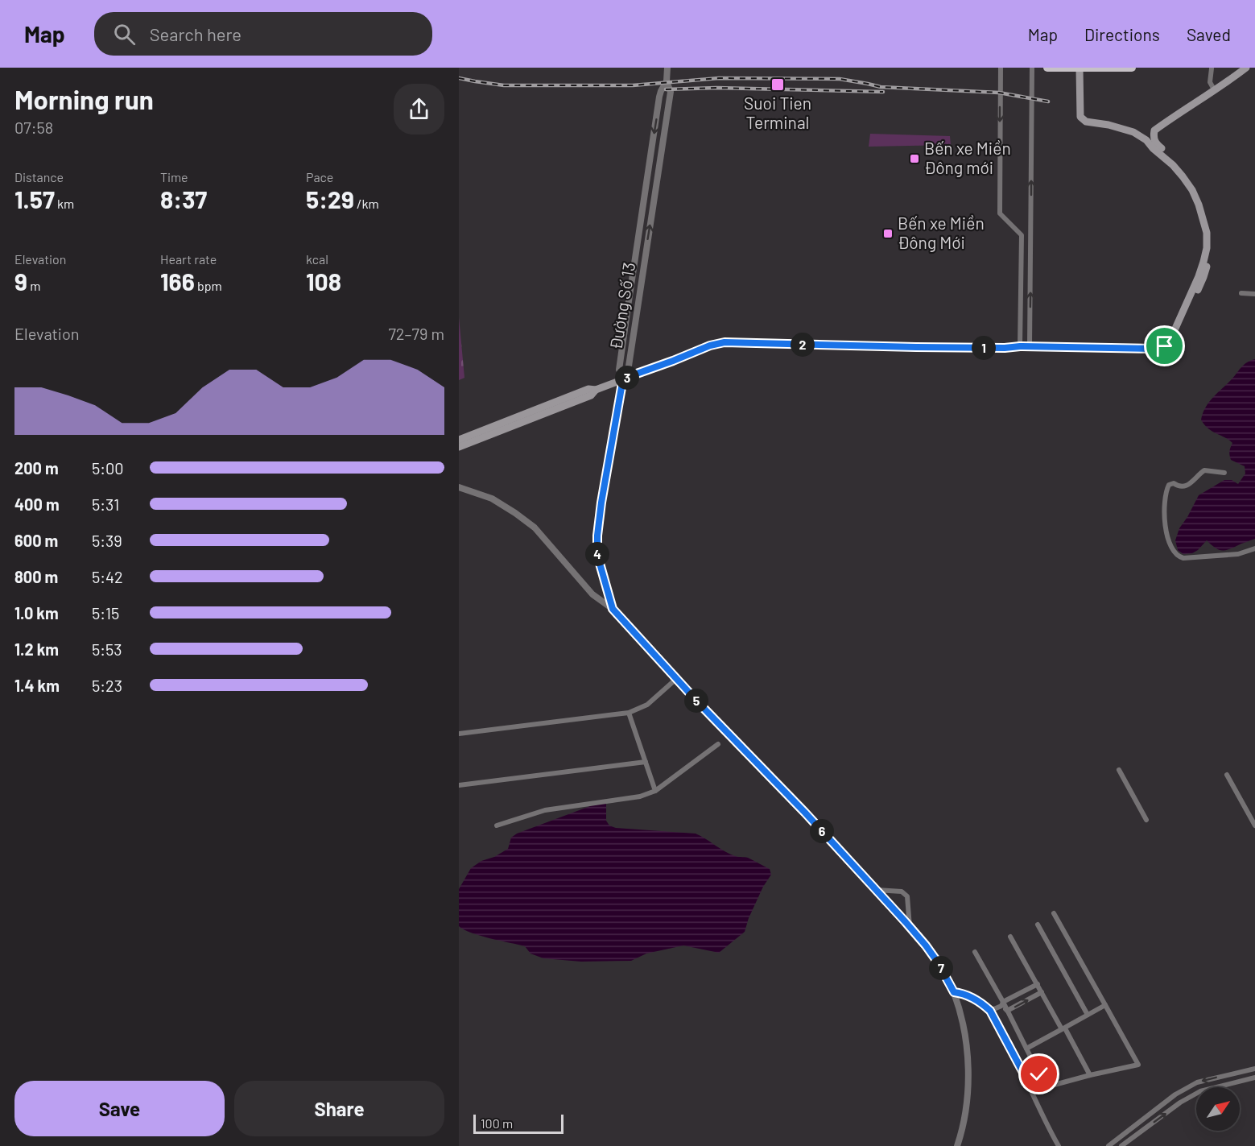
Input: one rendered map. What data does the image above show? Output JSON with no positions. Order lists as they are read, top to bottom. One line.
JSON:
{"streets":{"street":["Đường Số 13"]},"places":{"transit":["Suoi Tien Terminal","Bến xe Miền Đông mới","Bến xe Miền Đông Mới"]},"scale_bar":"100 m","north":"top right","page":{"header":"Map","search":"Search here","nav":["Map","Directions","Saved"],"heading":["Morning run","07:58"],"stats":[["Distance","1.57 km"],["Time","8:37"],["Pace","5:29 /km"],["Elevation","9 m"],["Heart rate","166 bpm"],["kcal","108"]],"chart":["Elevation","72–79 m"],"pins":["2","1","3","4","5","6","7"],"list":[{"name":"200 m","note":"5:00"},{"name":"400 m","note":"5:31"},{"name":"600 m","note":"5:39"},{"name":"800 m","note":"5:42"},{"name":"1.0 km","note":"5:15"},{"name":"1.2 km","note":"5:53"},{"name":"1.4 km","note":"5:23"}],"buttons":["Save","Share"],"scale":"100 m"}}
